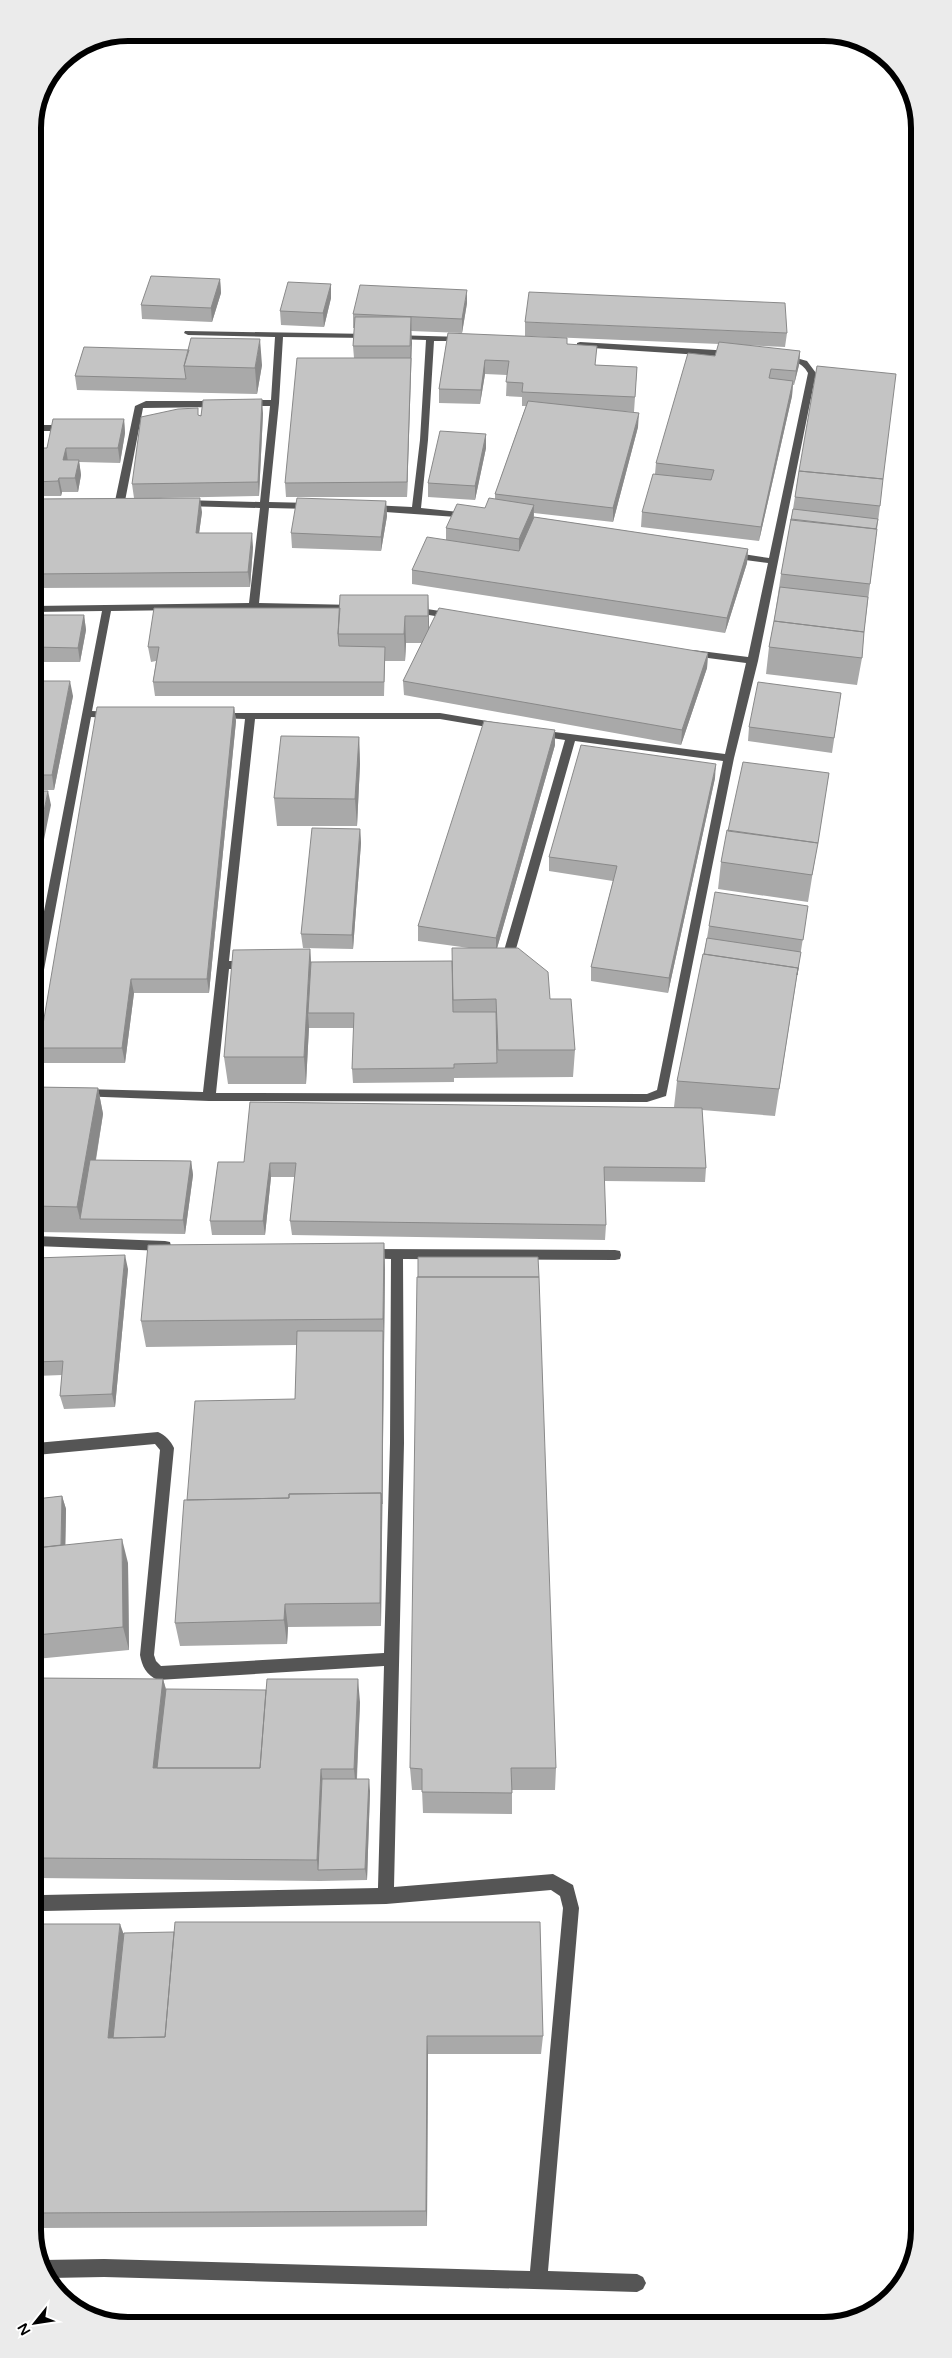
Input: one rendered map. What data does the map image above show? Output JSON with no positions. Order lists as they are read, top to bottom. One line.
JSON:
{"north":"bottom left"}
